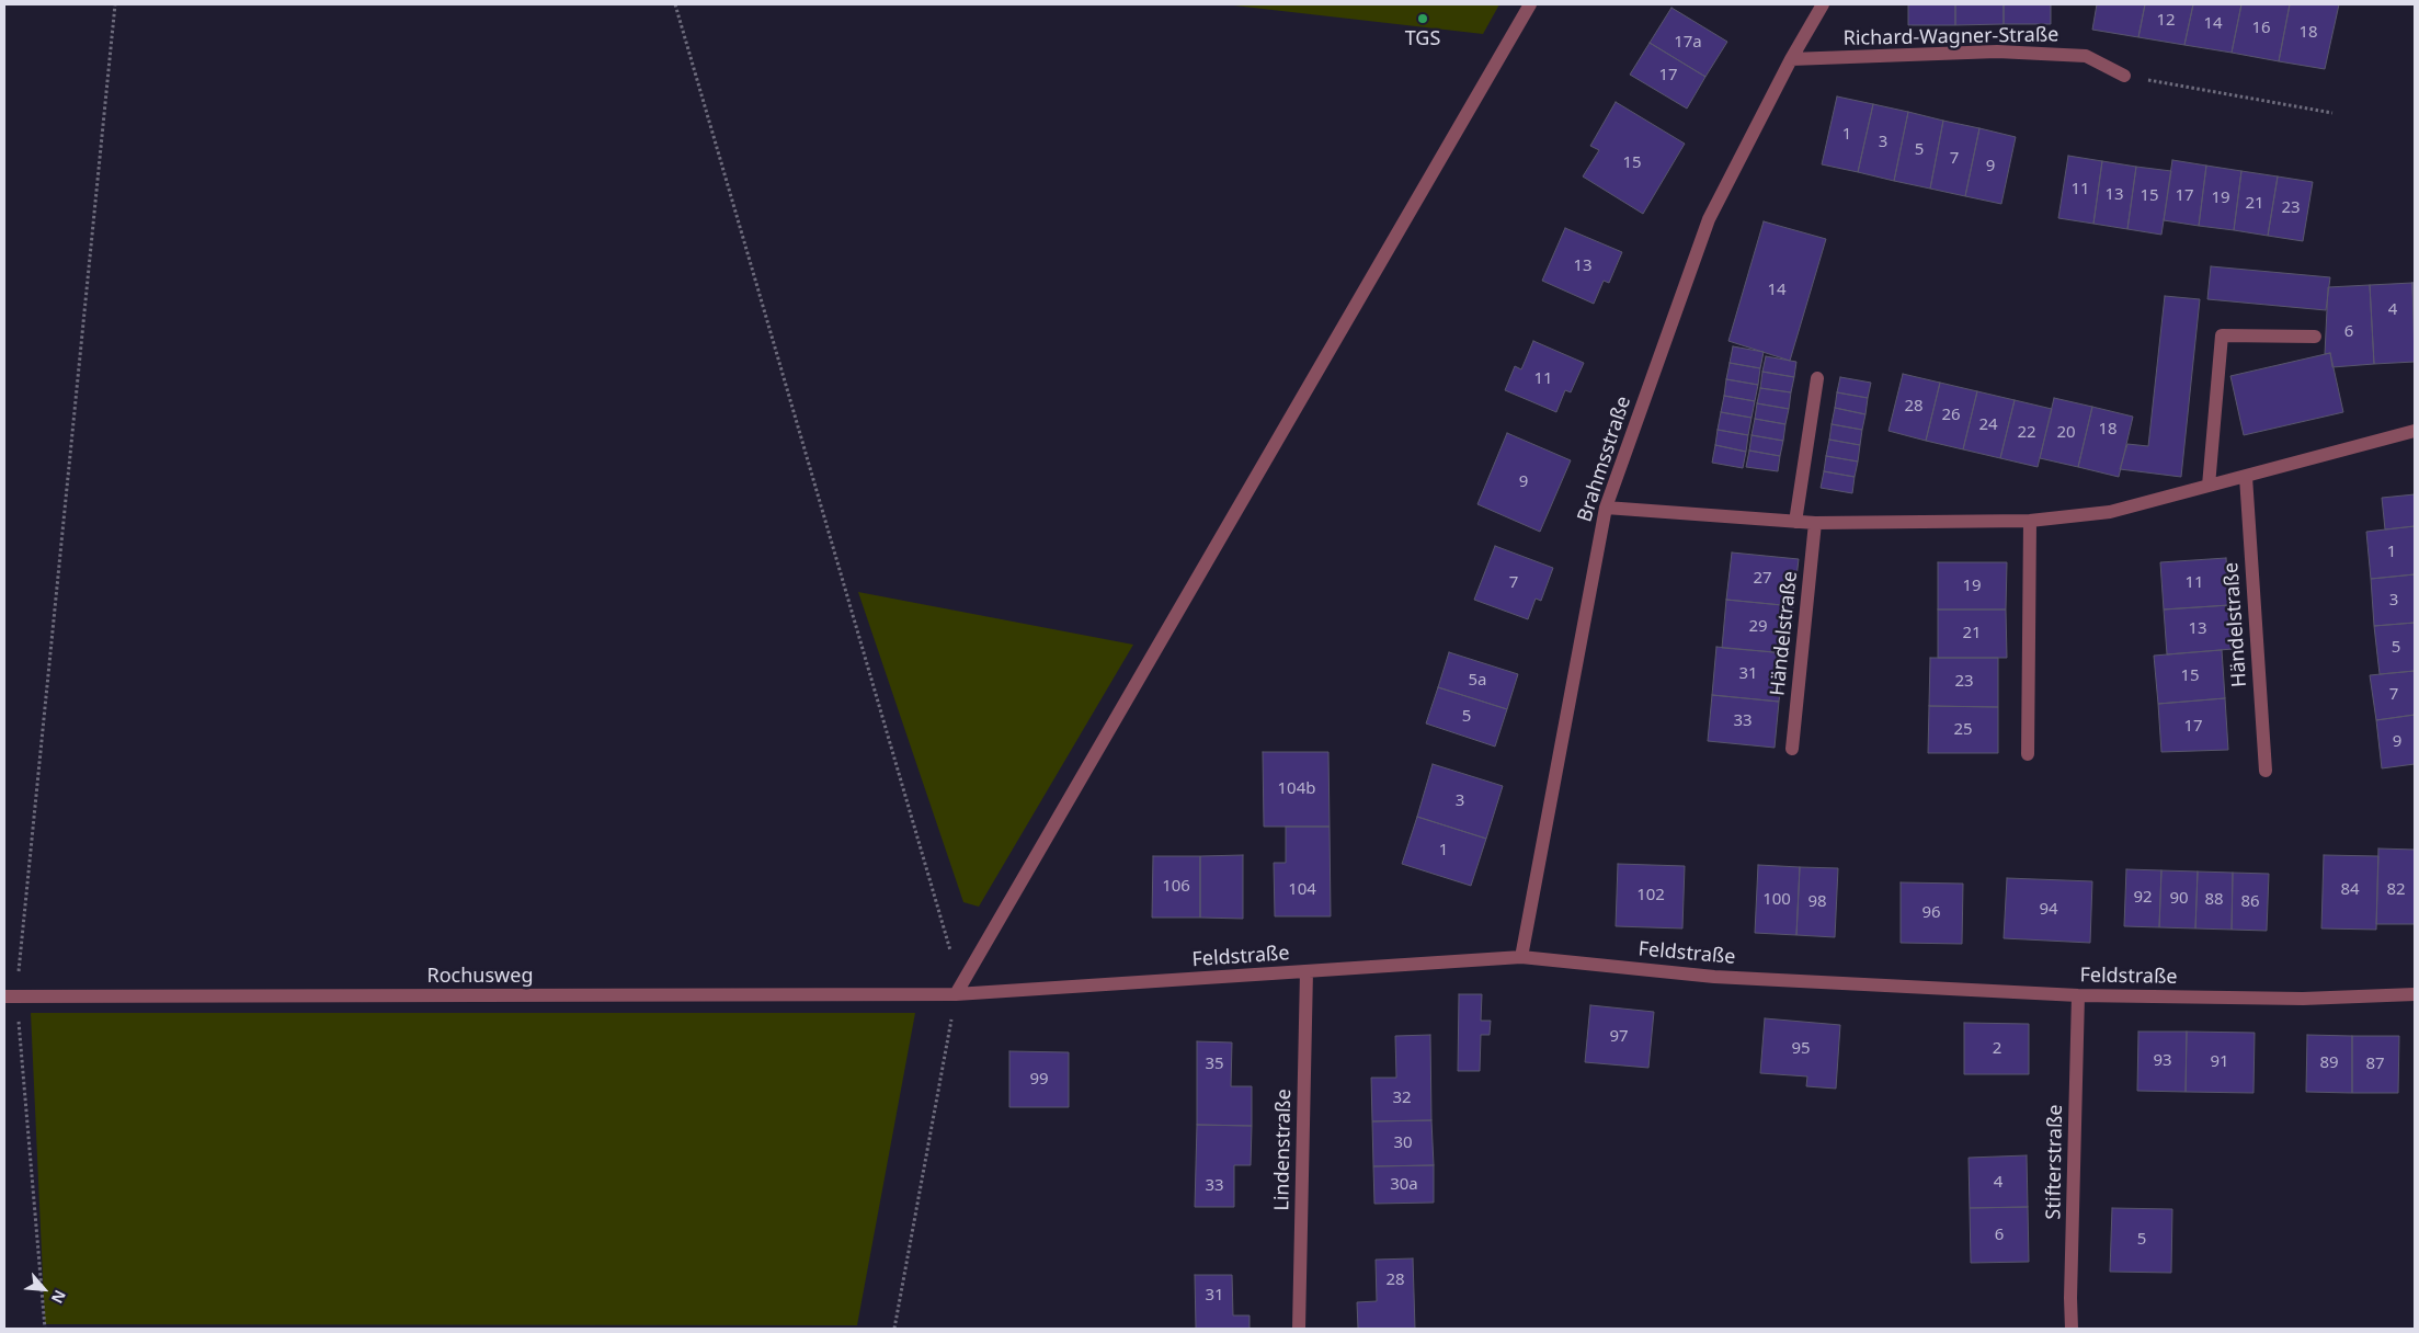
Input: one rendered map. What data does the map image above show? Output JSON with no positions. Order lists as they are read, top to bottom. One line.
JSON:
{"streets":{"street":["Richard-Wagner-Straße","Brahmsstraße","Händelstraße","Feldstraße","Rochusweg","Lindenstraße","Stifterstraße"]},"crossings":[["Richard-Wagner-Straße","Brahmsstraße"],["Brahmsstraße","Feldstraße"],["Feldstraße","Rochusweg"],["Feldstraße","Lindenstraße"],["Feldstraße","Stifterstraße"]],"places":["TGS"],"house_numbers":["12","14","16","18","17a","17","1","3","5","7","15","9","11","13","15","17","19","21","23","13","14","4","6","11","28","26","24","18","22","20","9","1","27","7","11","19","3","29","13","21","5","31","15","5a","23","7","5","33","17","25","9","104b","3","1","106","104","84","82","102","92","90","100","88","98","86","94","96","97","95","2","93","91","89","35","87","99","32","30","4","30a","33","6","5","28","31"],"north":"bottom right"}
